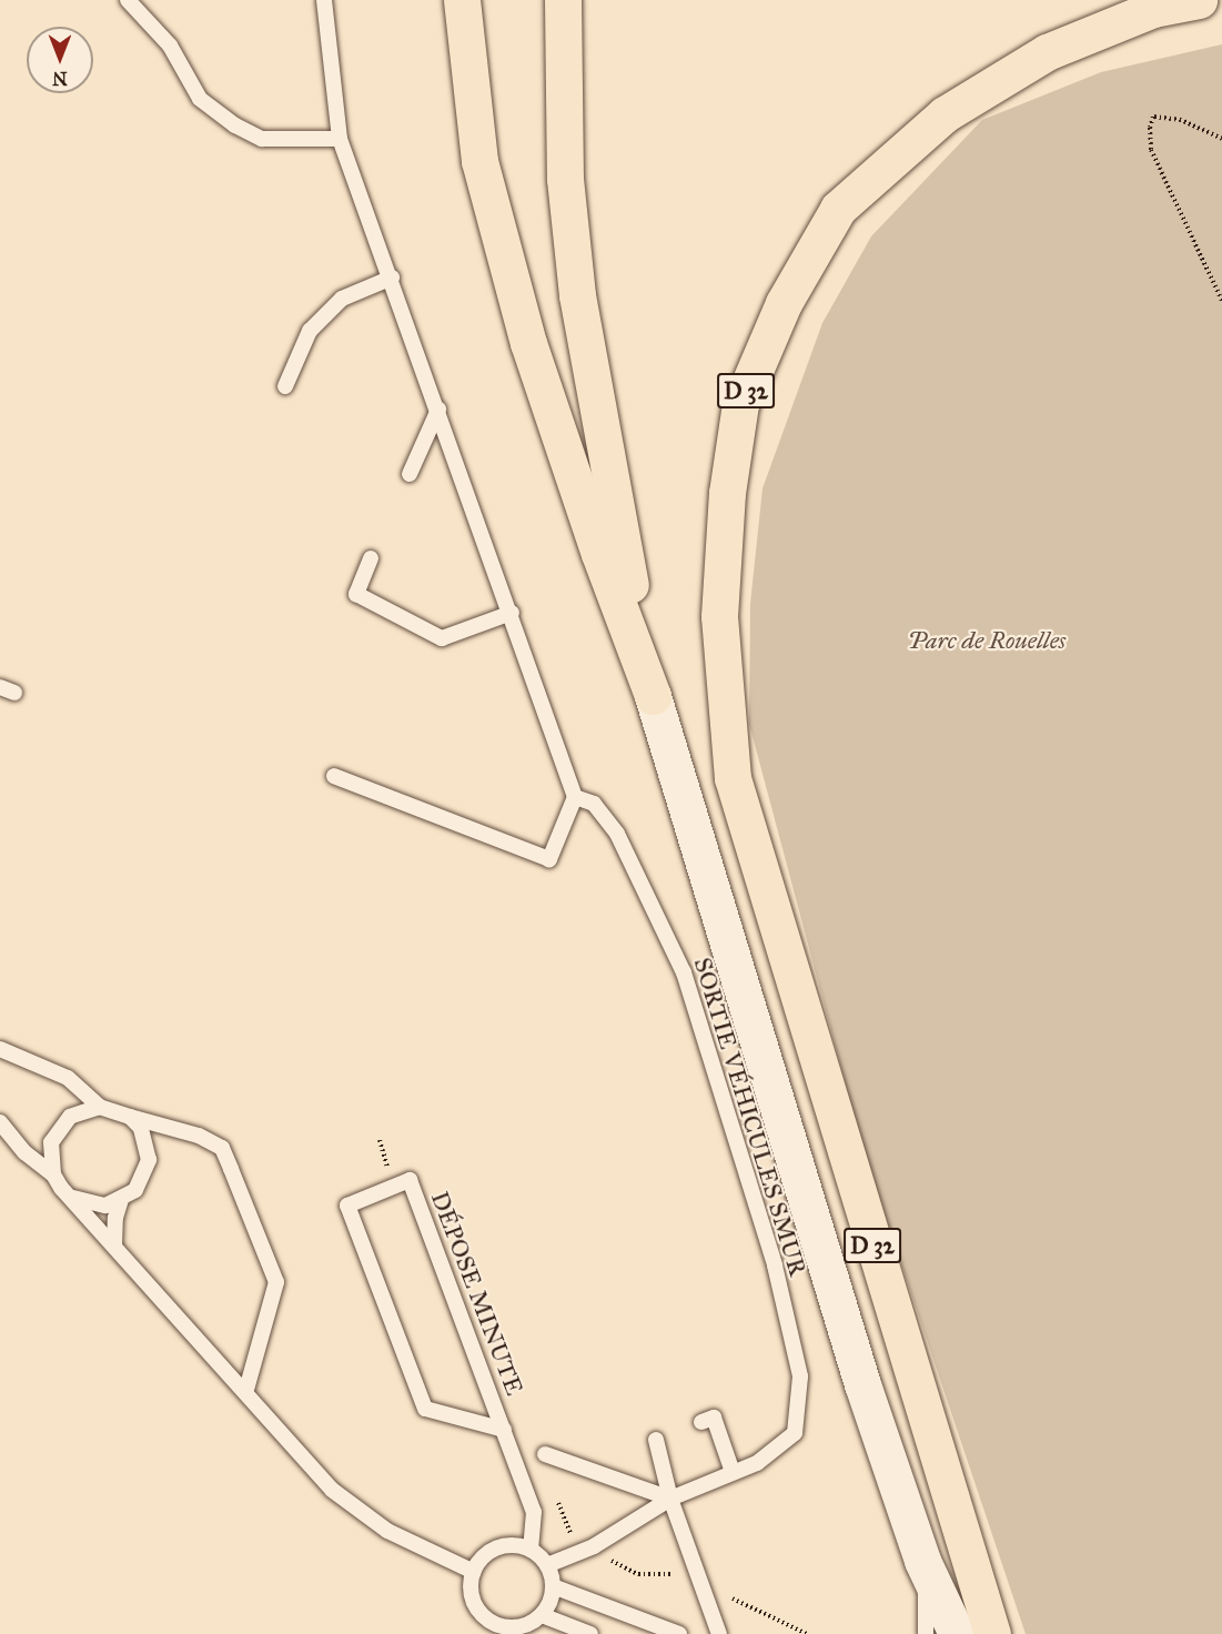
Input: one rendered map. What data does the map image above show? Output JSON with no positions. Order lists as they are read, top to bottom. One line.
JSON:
{"streets":{"highway":["D 32"],"lane":["SORTIE VÉHICULES SMUR","DÉPOSE MINUTE"]},"crossings":[["SORTIE VÉHICULES SMUR","DÉPOSE MINUTE"]],"parks":["Parc de Rouelles"],"north":"bottom"}
